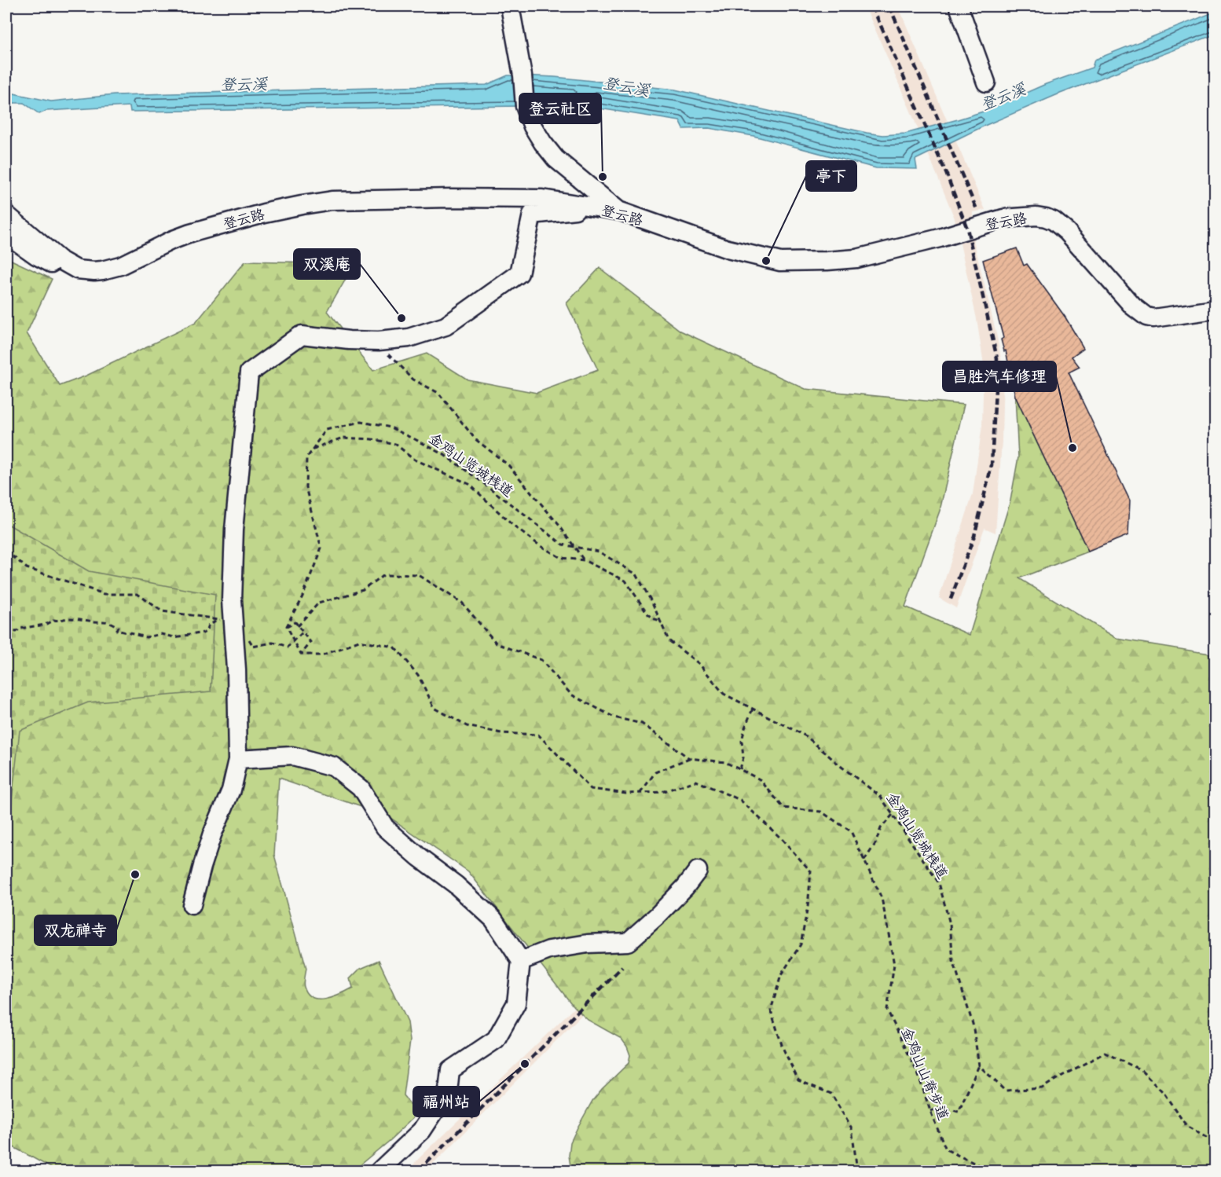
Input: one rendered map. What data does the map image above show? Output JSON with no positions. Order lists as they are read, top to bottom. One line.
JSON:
{"streets":{"street":["登云路"],"path":["金鸡山览城栈道","金鸡山山脊步道"]},"water":["登云溪"],"places":["登云社区","亭下","双溪庵","昌胜汽车修理","双龙禅寺","福州站"]}
